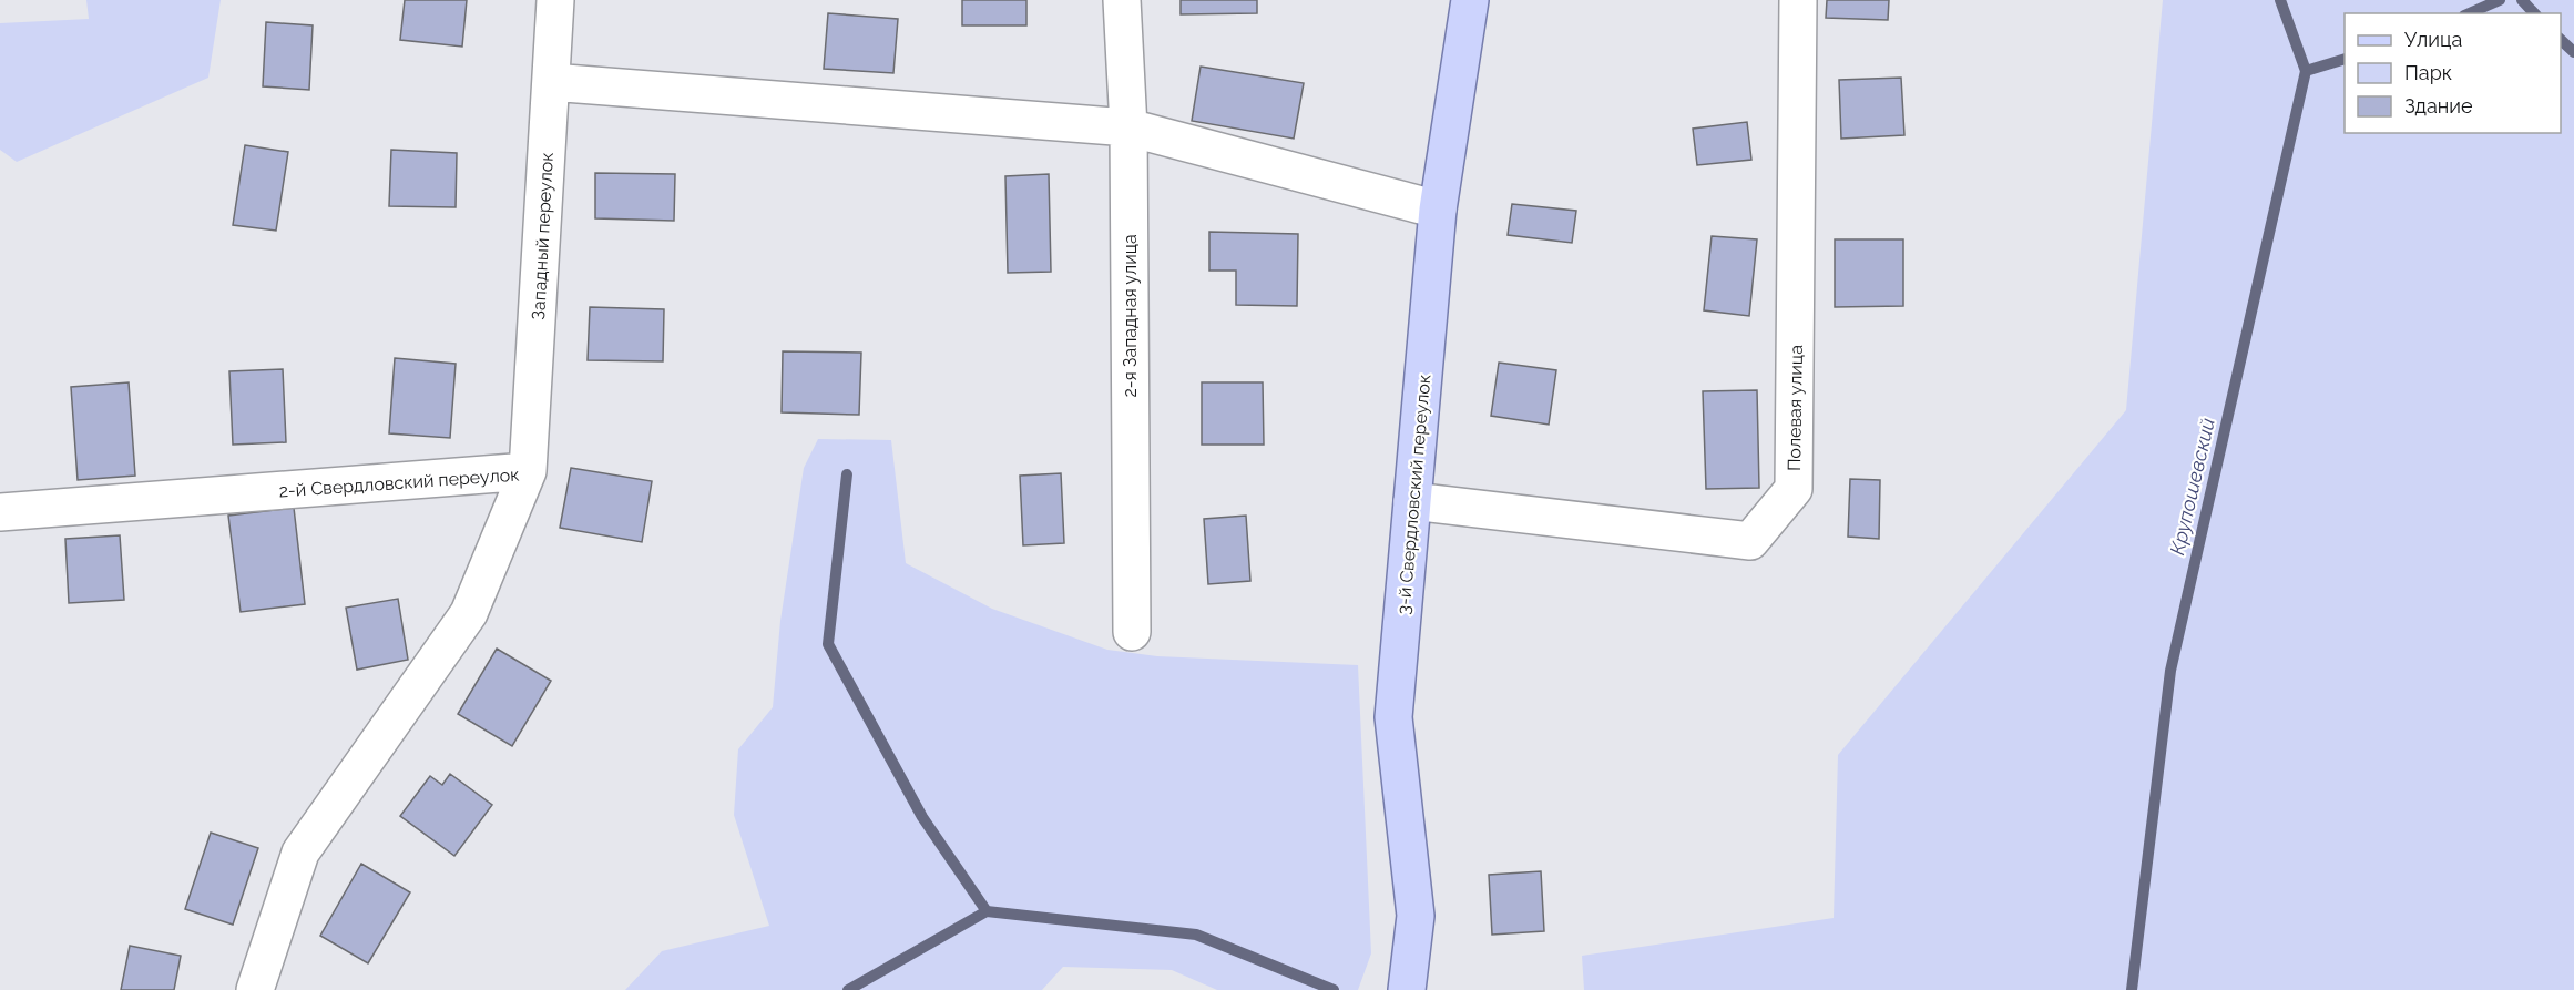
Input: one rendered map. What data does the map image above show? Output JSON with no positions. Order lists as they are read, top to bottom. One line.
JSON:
{"streets":{"main road":["3-й Свердловский переулок"],"street":["Западный переулок","2-я Западная улица","Полевая улица","2-й Свердловский переулок"]},"crossings":[["Западный переулок","2-й Свердловский переулок"],["Полевая улица","3-й Свердловский переулок"]],"water":["Крупошевский"],"legend":["Улица","Парк","Здание"]}
